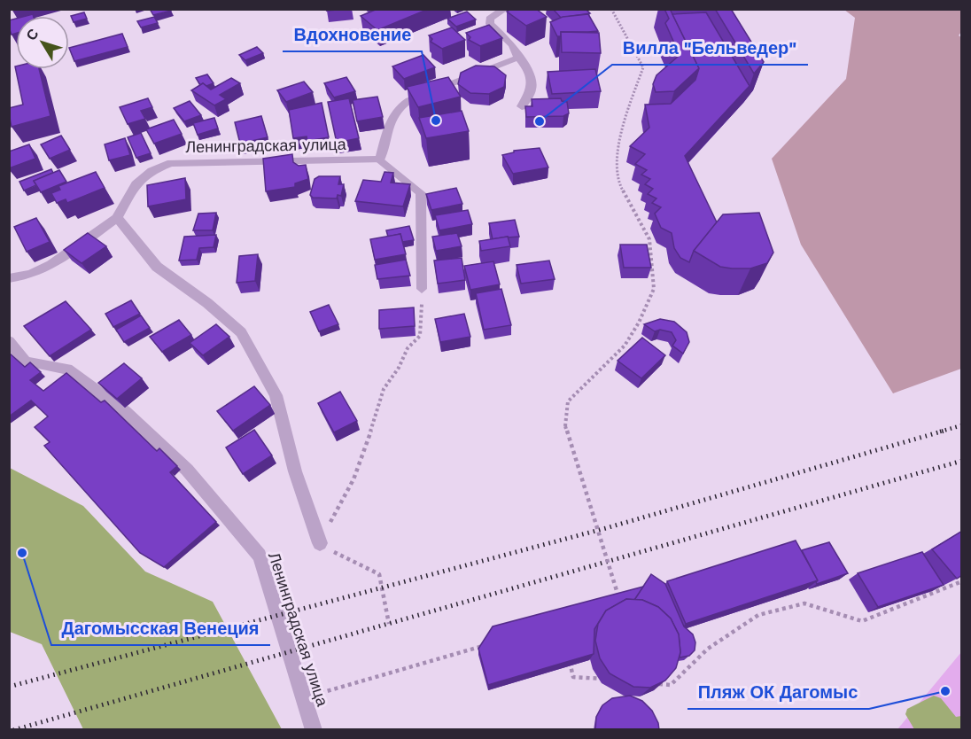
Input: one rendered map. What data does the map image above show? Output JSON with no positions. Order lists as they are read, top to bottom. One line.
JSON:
{"streets":{"street":["Ленинградская улица"]},"places":["Вдохновение","Вилла \"Бельведер\"","Дагомысская Венеция","Пляж ОК Дагомыс"],"north":"top left"}
